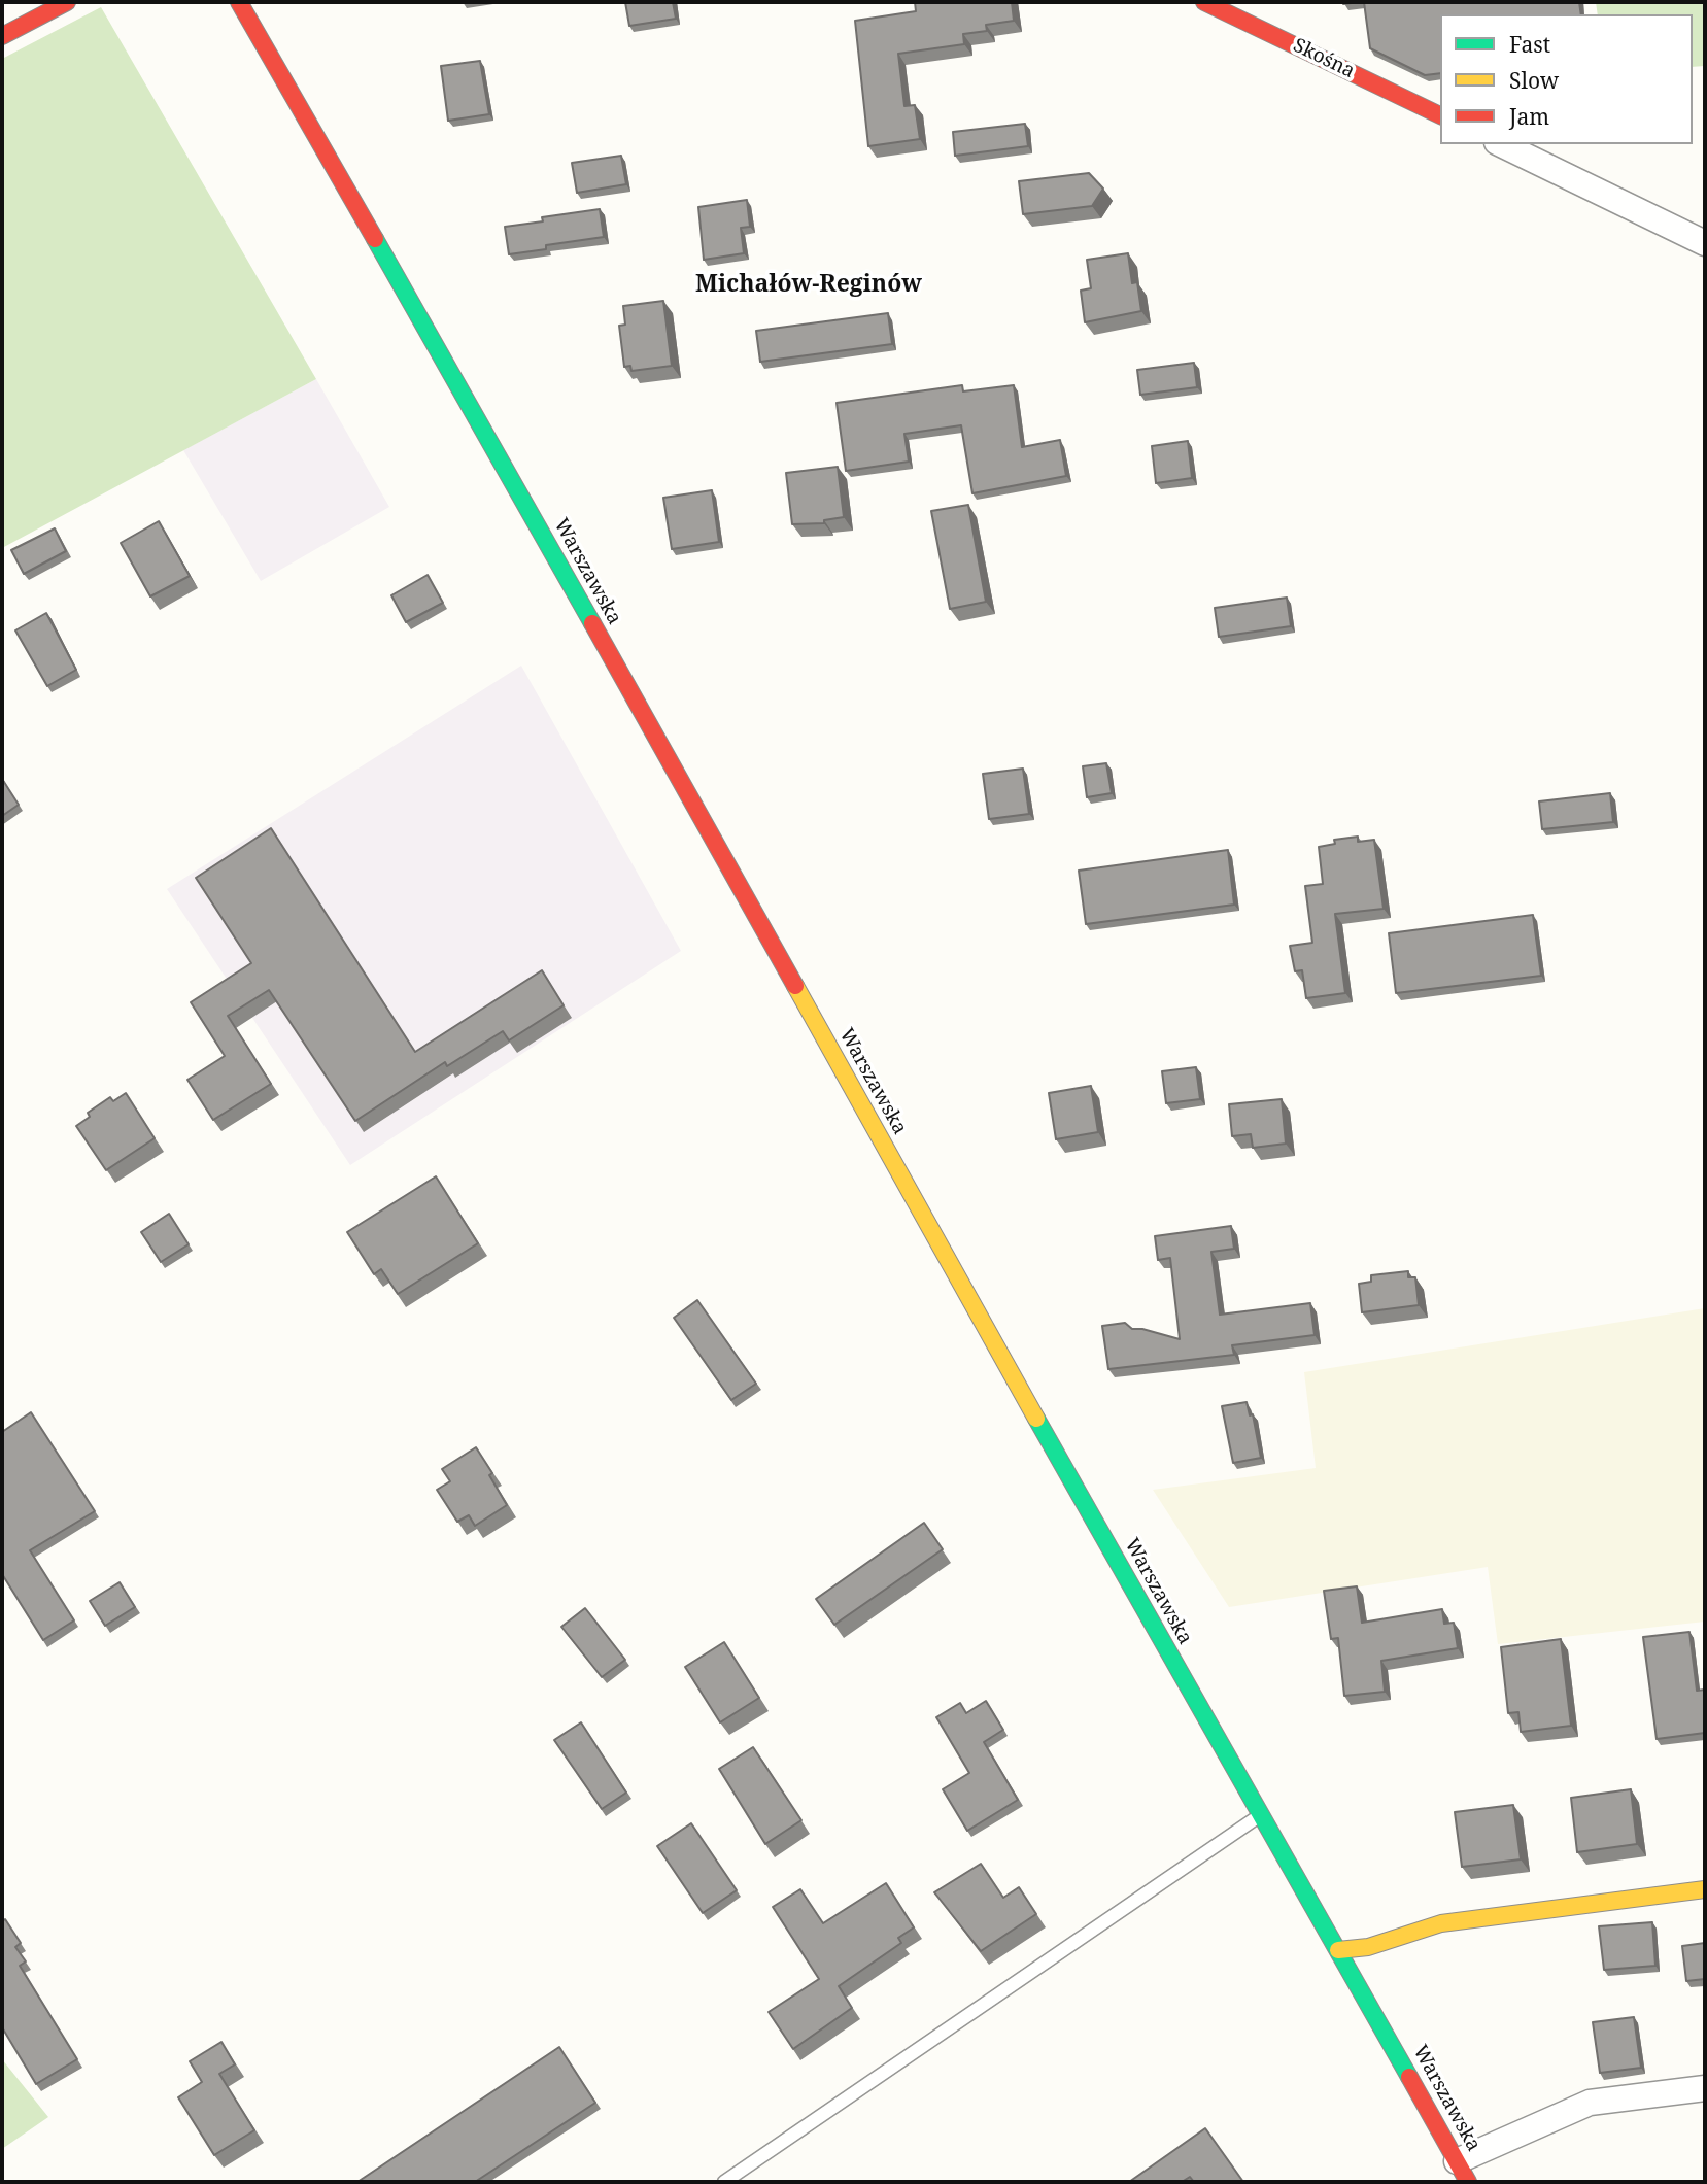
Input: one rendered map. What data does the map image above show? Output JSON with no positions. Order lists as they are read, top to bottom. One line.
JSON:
{"streets":{"main road":["Skośna","Warszawska"]},"districts":["Michałów-Reginów"],"legend":["Fast","Slow","Jam"]}
